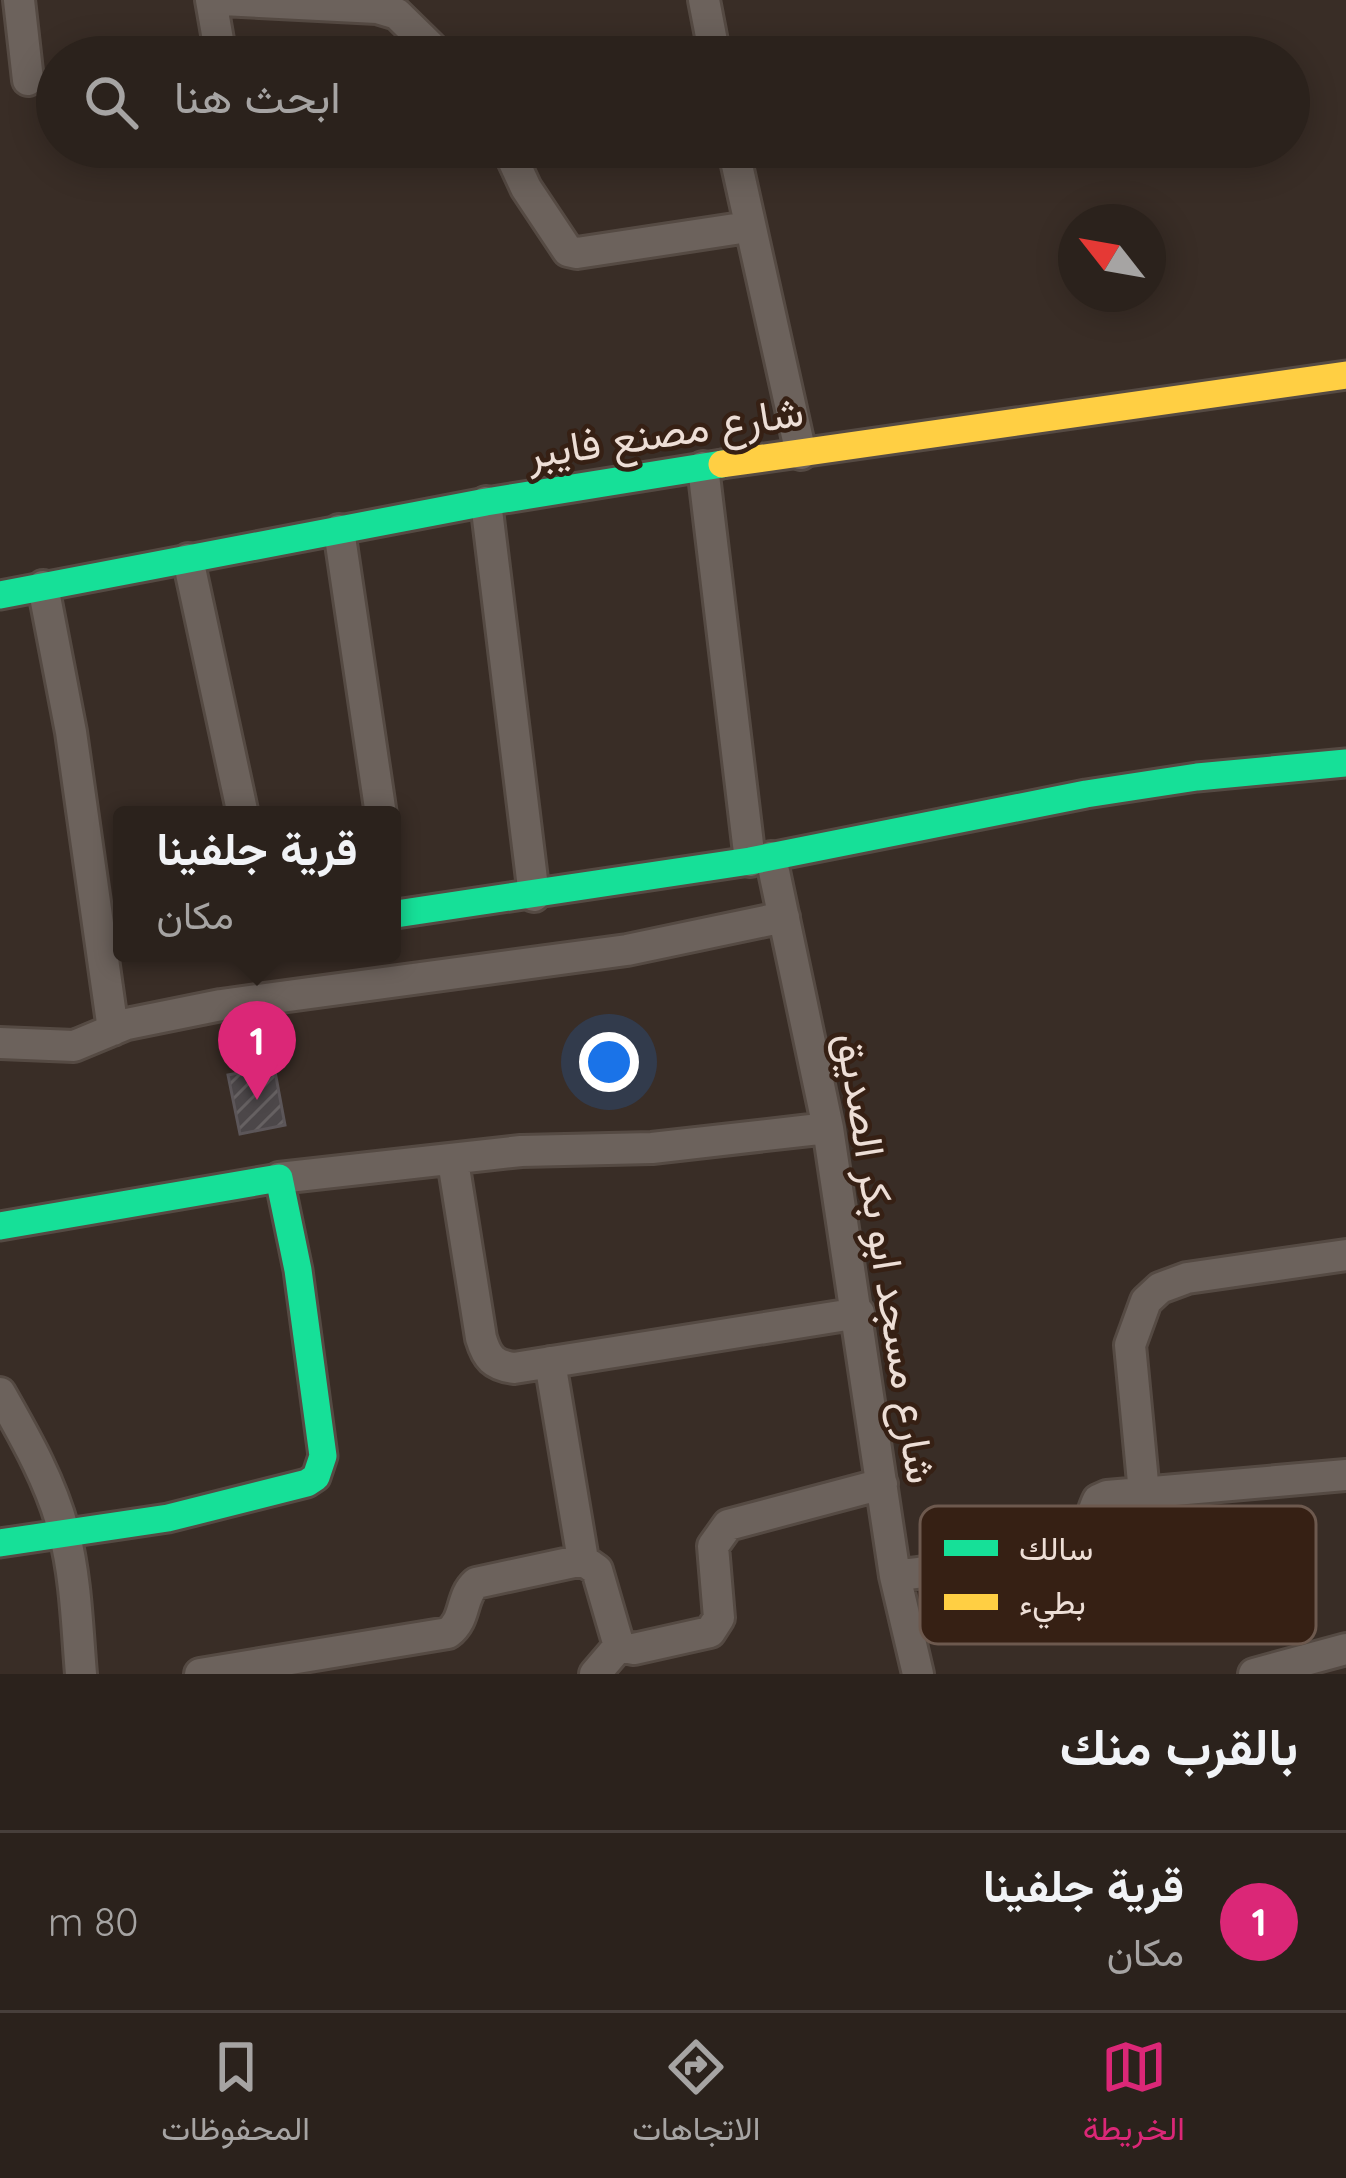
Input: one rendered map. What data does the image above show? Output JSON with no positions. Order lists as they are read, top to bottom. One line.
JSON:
{"streets":{"street":["شارع مصنع فايبر","شارع مسجد ابو بكر الصديق"]},"crossings":[["شارع مصنع فايبر","شارع مسجد ابو بكر الصديق"]],"legend":["سالك","بطيء"],"north":"top left","page":{"search":"ابحث هنا","popup":["قرية جلفينا","مكان"],"pins":"1","heading":"بالقرب منك","list":[{"mark":"1","name":"قرية جلفينا","note":"مكان","value":"80 m"}],"nav":["الخريطة","الاتجاهات","المحفوظات"]}}
